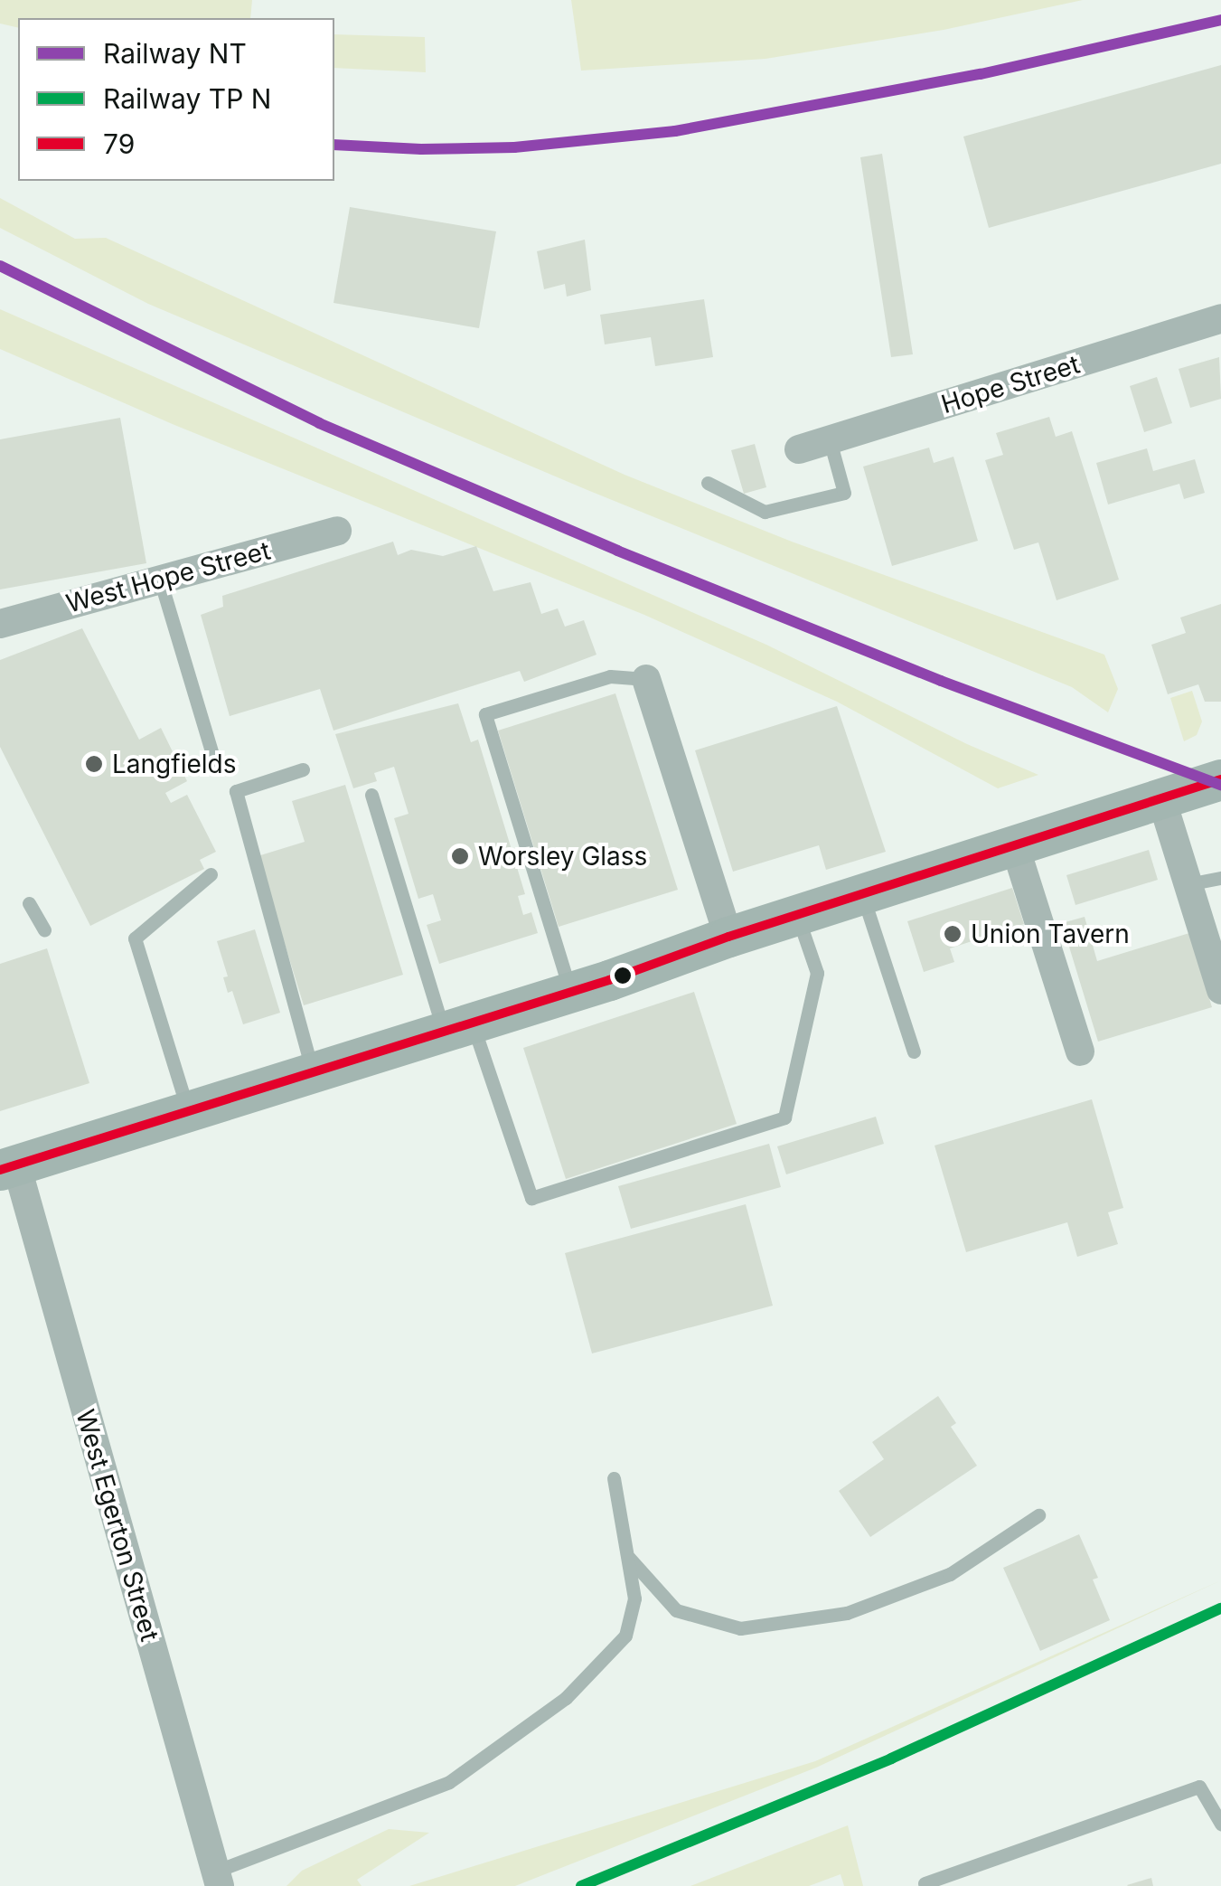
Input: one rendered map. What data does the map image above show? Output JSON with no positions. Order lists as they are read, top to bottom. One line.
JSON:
{"streets":{"street":["Hope Street","West Hope Street","West Egerton Street"]},"places":["Langfields","Worsley Glass","Union Tavern"],"lines":["rail line NT","transit line 79"],"legend":["Railway NT","Railway TP N","79"]}
